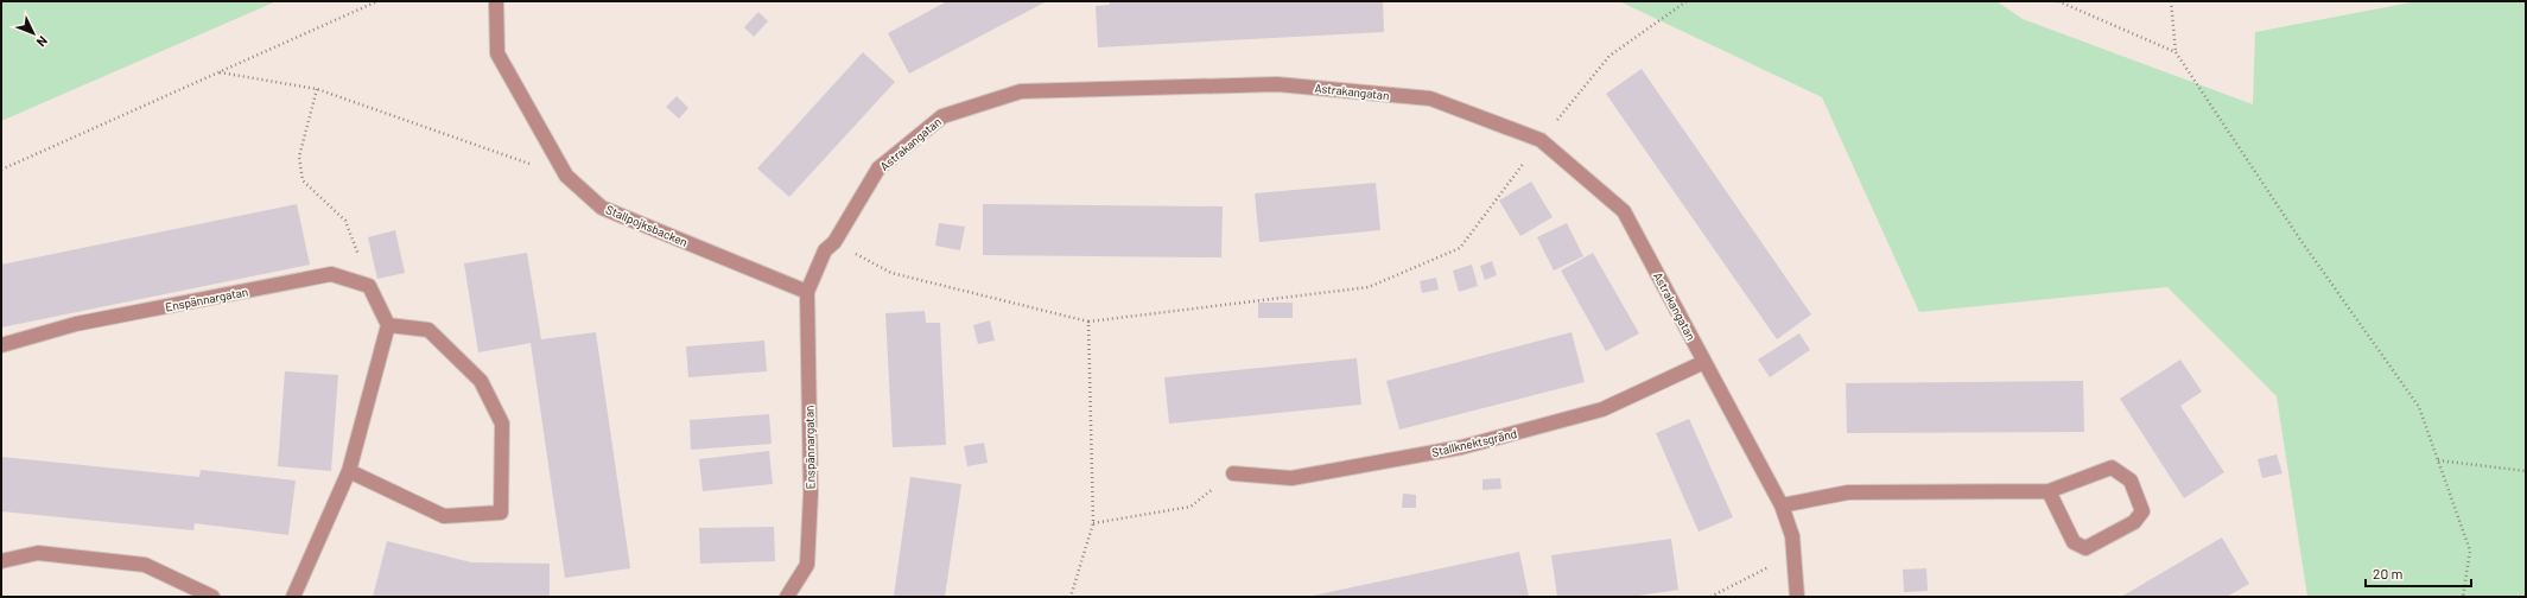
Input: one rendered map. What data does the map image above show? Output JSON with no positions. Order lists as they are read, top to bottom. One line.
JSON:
{"streets":{"street":["Astrakangatan","Stallpojksbacken","Enspännargatan","Stallknektsgränd"]},"crossings":[["Astrakangatan","Stallpojksbacken"],["Astrakangatan","Enspännargatan"],["Astrakangatan","Stallknektsgränd"],["Stallpojksbacken","Enspännargatan"]],"scale_bar":"20 m","north":"bottom right"}
